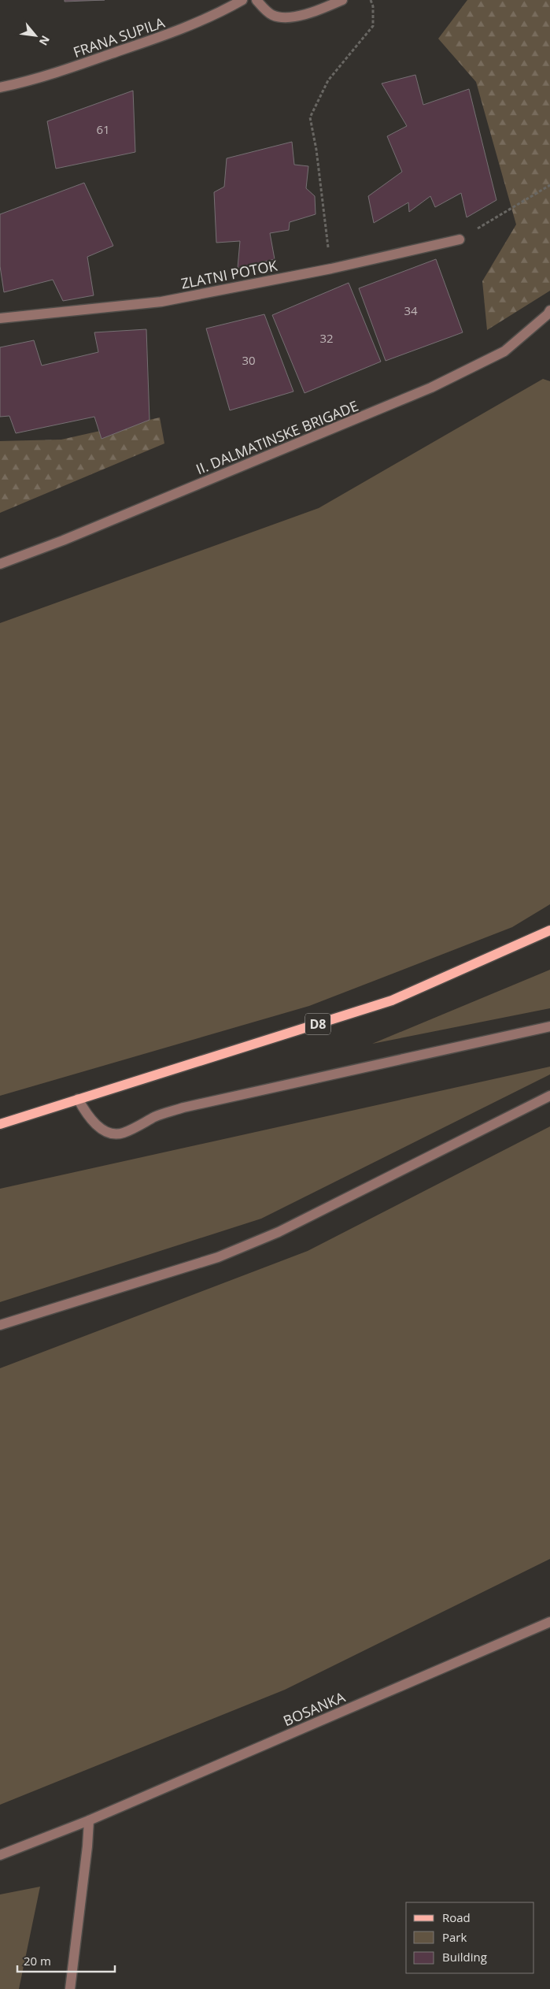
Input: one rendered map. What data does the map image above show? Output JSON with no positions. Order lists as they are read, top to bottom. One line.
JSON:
{"streets":{"main road":["D8"],"street":["FRANA SUPILA","ZLATNI POTOK","II. DALMATINSKE BRIGADE","BOSANKA"]},"house_numbers":["61","34","32","30"],"legend":["Road","Park","Building"],"scale_bar":"20 m","north":"bottom right"}
